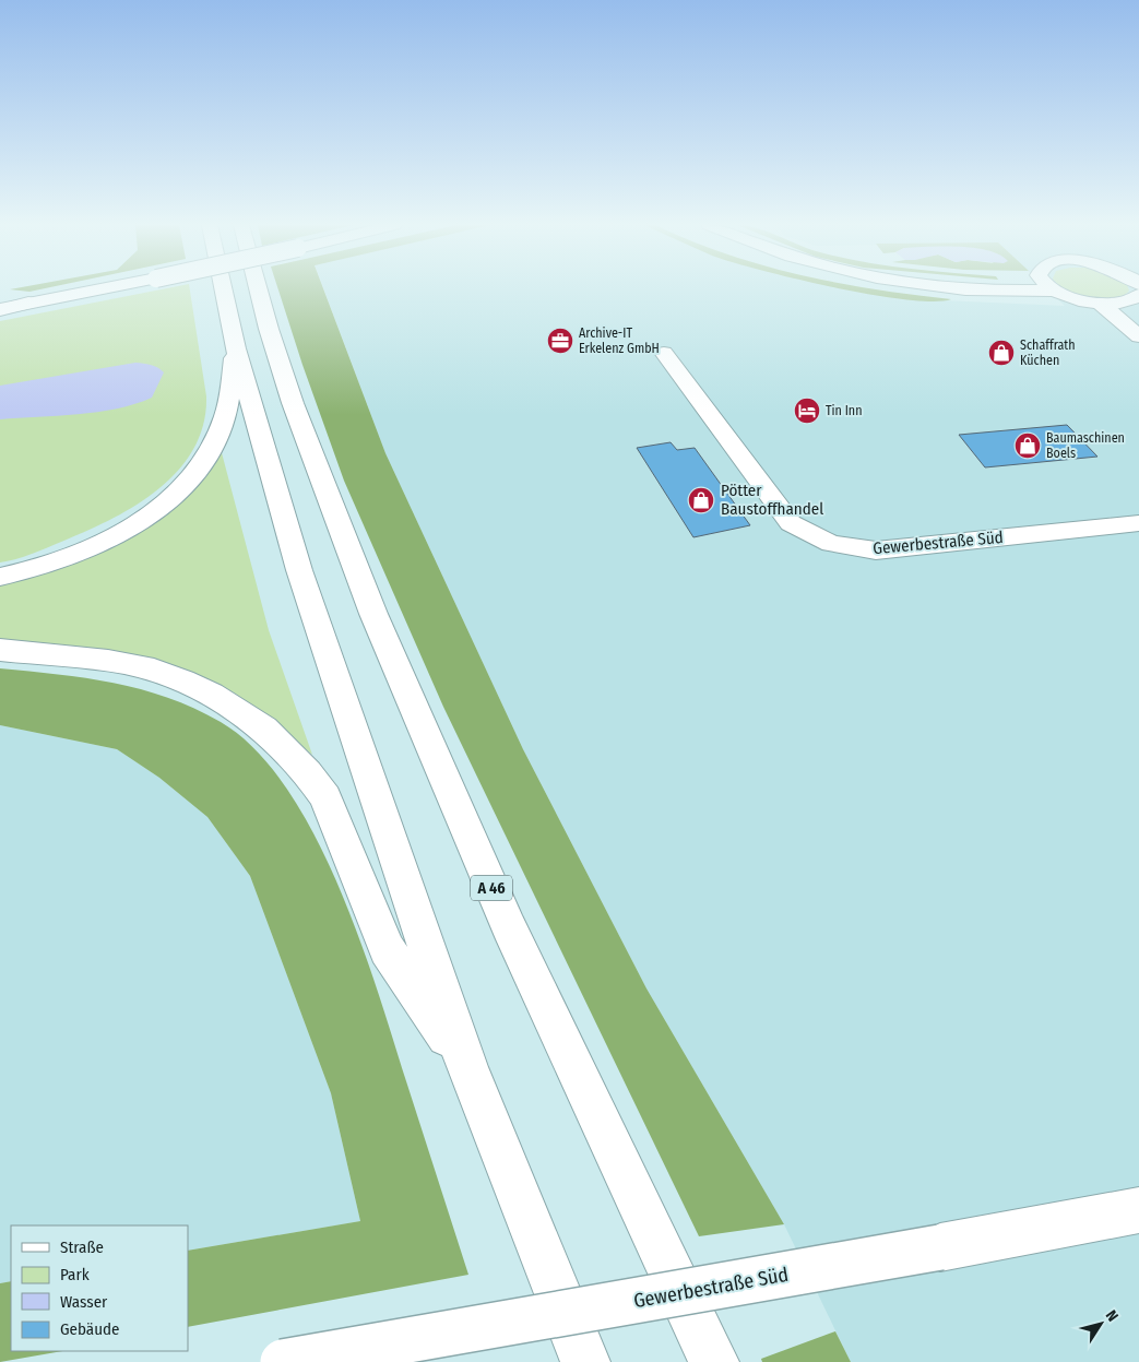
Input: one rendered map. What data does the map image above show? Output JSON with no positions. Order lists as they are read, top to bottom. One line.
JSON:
{"streets":{"main road":["Gewerbestraße Süd","A 46"]},"places":{"office":["Archive-IT Erkelenz GmbH"],"shop":["Schaffrath Küchen","Baumaschinen Boels","Pötter Baustoffhandel"],"hotel":["Tin Inn"]},"legend":["Straße","Park","Wasser","Gebäude"],"north":"top right"}
